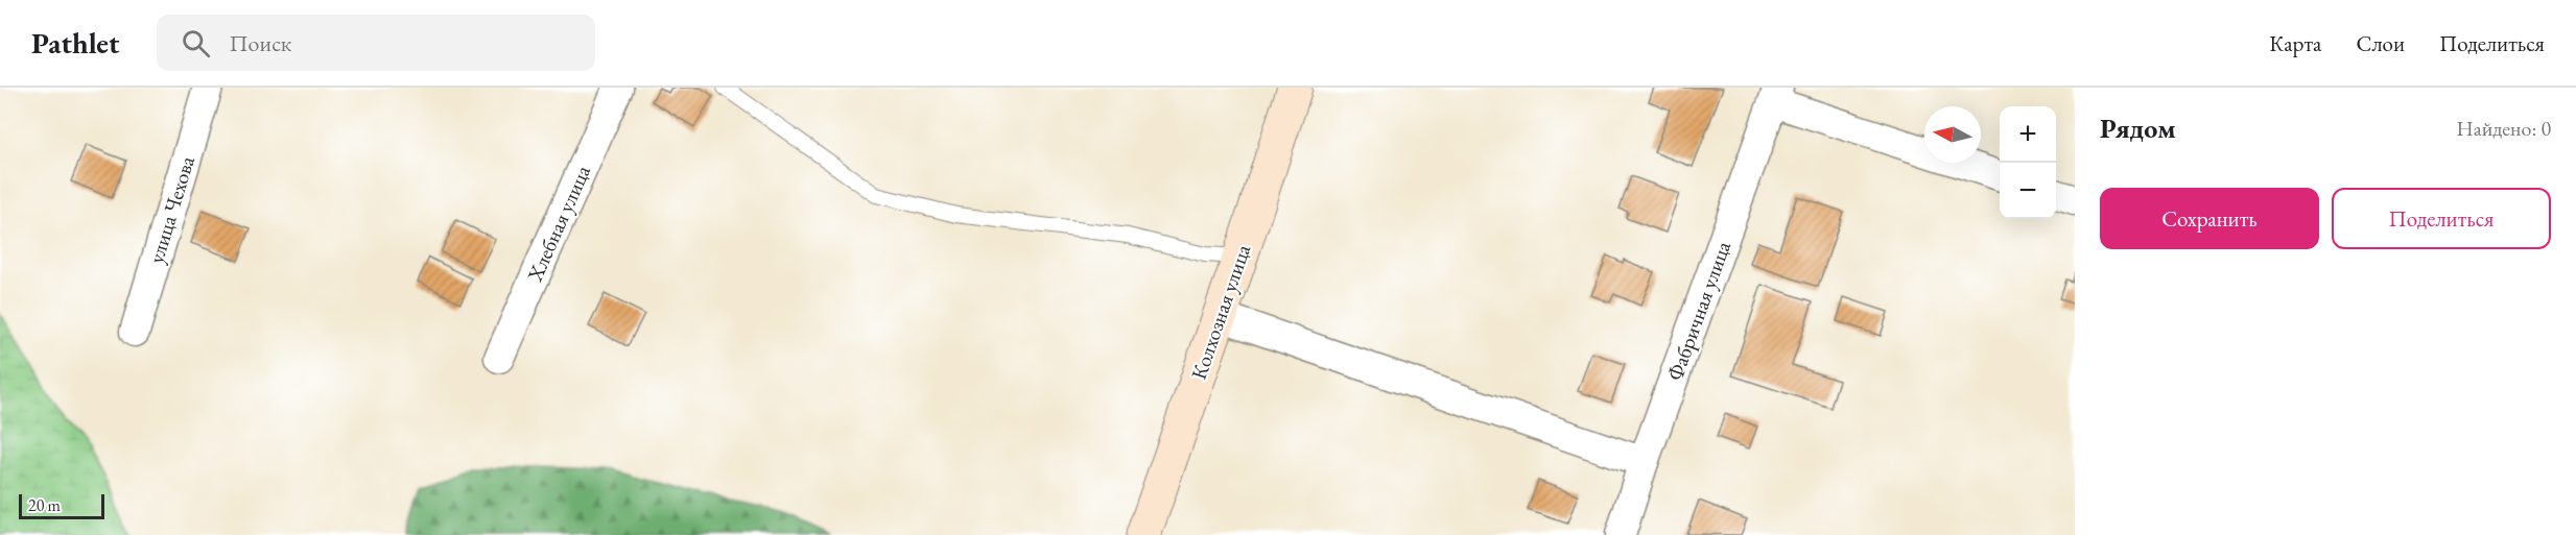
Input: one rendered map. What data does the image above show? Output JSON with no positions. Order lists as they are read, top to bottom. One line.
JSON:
{"streets":{"street":["улица Чехова","Хлебная улица","Фабричная улица","Колхозная улица"]},"scale_bar":"20 m","north":"left","page":{"header":"Pathlet","search":"Поиск","nav":["Карта","Слои","Поделиться"],"heading":["Рядом","Найдено: 0"],"map_buttons":["+","−"],"buttons":["Сохранить","Поделиться"],"scale":"20 m"}}
